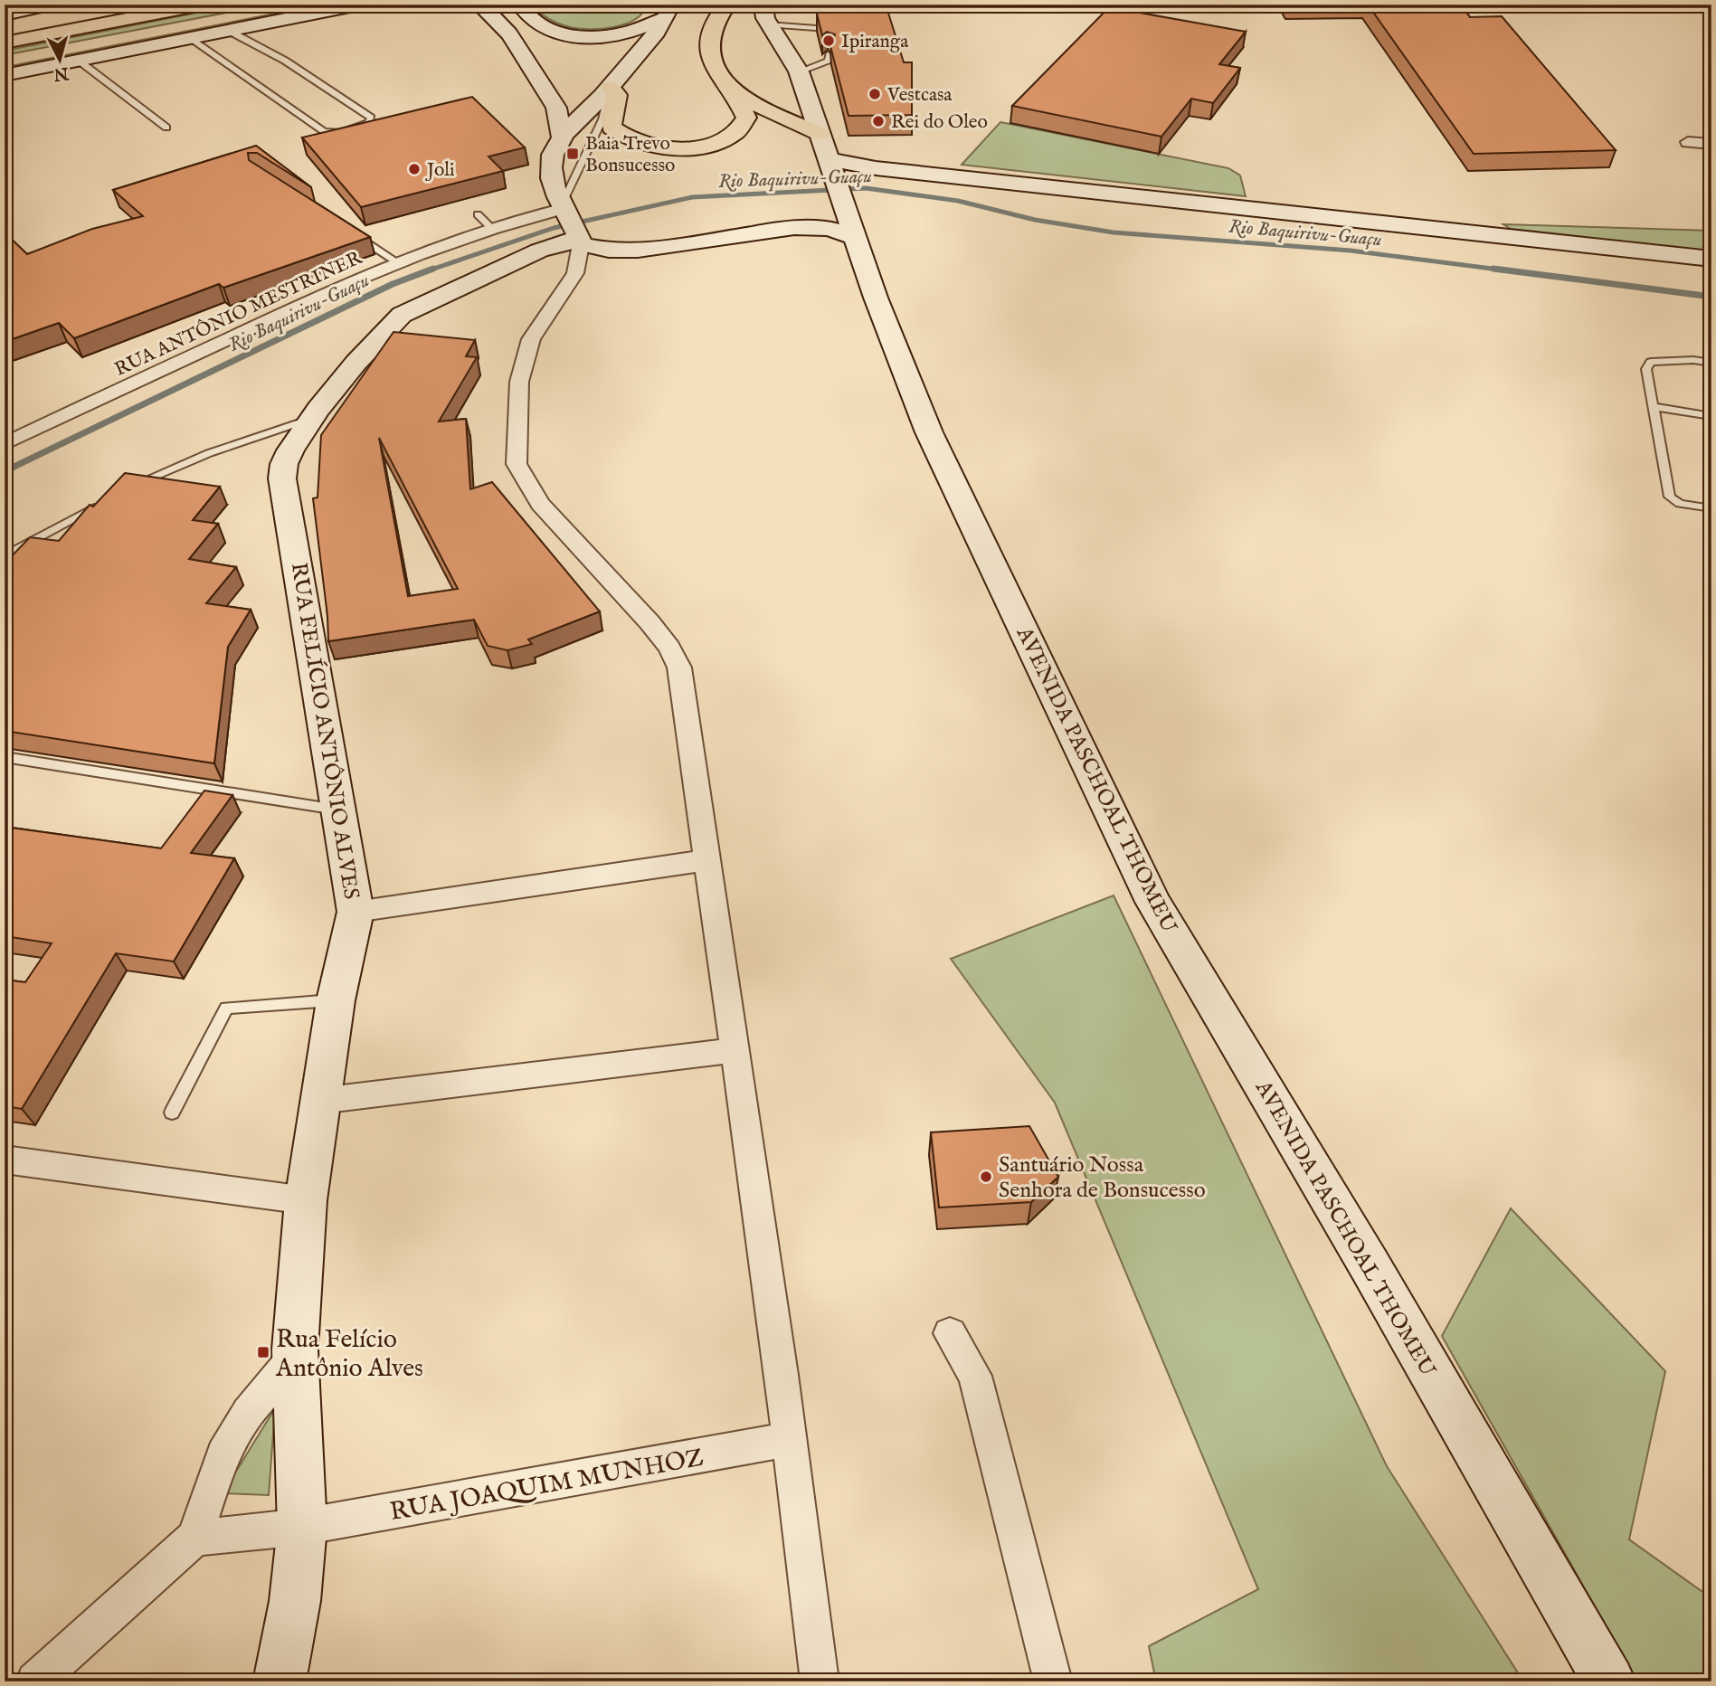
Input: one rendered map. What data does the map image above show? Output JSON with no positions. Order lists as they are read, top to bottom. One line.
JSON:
{"streets":{"main road":["RUA FELÍCIO ANTÔNIO ALVES","AVENIDA PASCHOAL THOMEU"],"street":["RUA ANTÔNIO MESTRINER","RUA JOAQUIM MUNHOZ"]},"crossings":[["RUA ANTÔNIO MESTRINER","RUA FELÍCIO ANTÔNIO ALVES"],["RUA FELÍCIO ANTÔNIO ALVES","RUA JOAQUIM MUNHOZ"]],"water":["Rio Baquirivu-Guaçu"],"places":{"other":["Ipiranga","Vestcasa","Rei do Oleo","Joli","Santuário Nossa Senhora de Bonsucesso"],"transit":["Baia Trevo Bonsucesso","Rua Felício Antônio Alves"]},"north":"bottom"}
